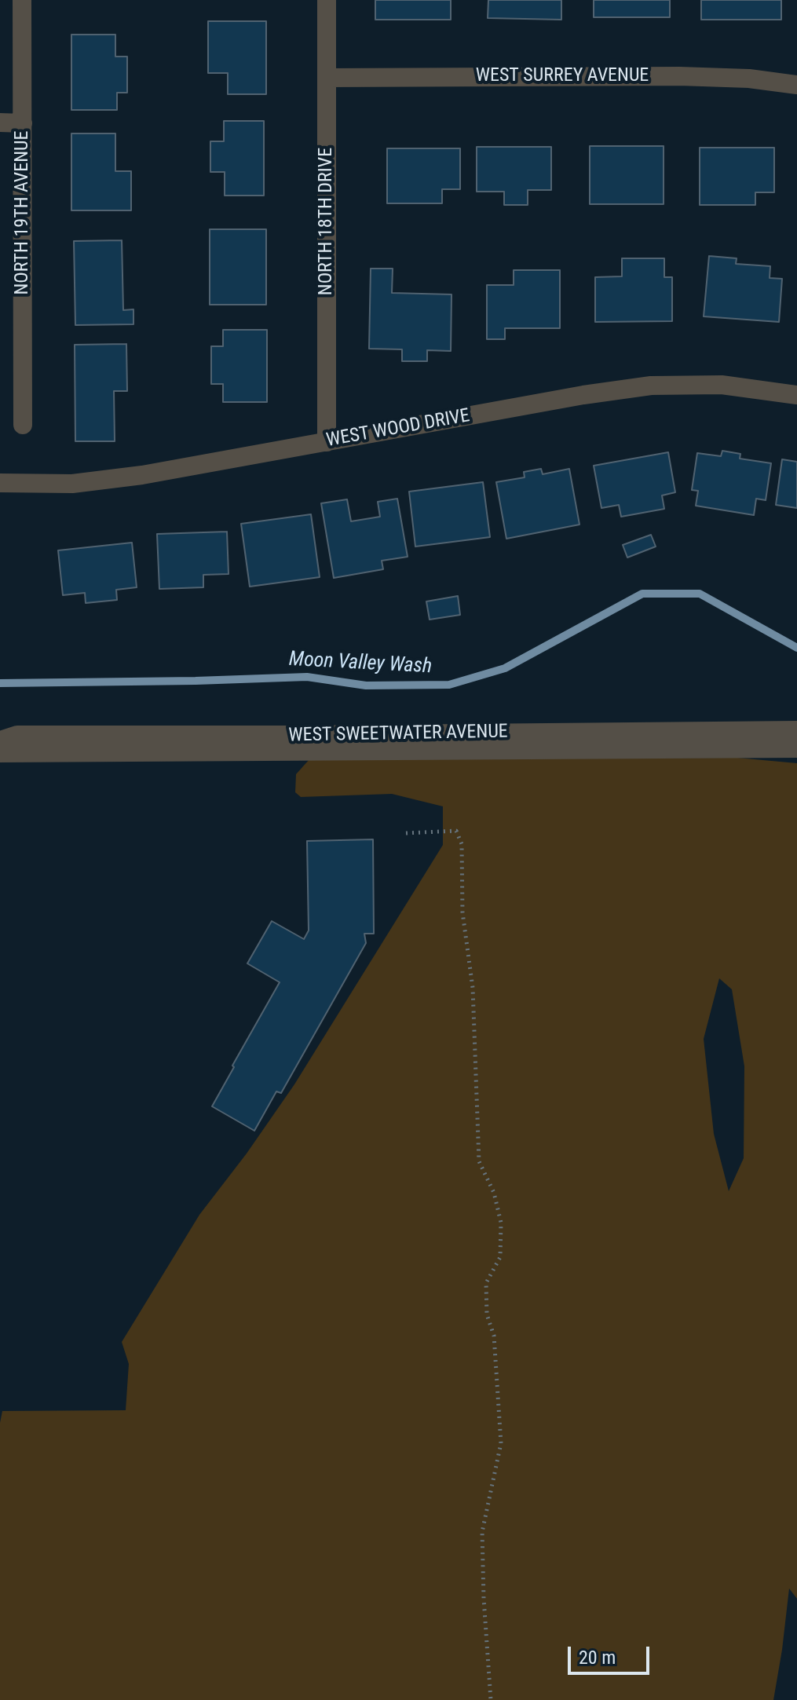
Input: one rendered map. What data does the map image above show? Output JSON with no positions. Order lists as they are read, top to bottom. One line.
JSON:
{"streets":{"street":["WEST SURREY AVENUE","NORTH 19TH AVENUE","NORTH 18TH DRIVE","WEST WOOD DRIVE","WEST SWEETWATER AVENUE"]},"crossings":[["WEST SURREY AVENUE","NORTH 18TH DRIVE"],["NORTH 18TH DRIVE","WEST WOOD DRIVE"]],"water":["Moon Valley Wash"],"scale_bar":"20 m"}
